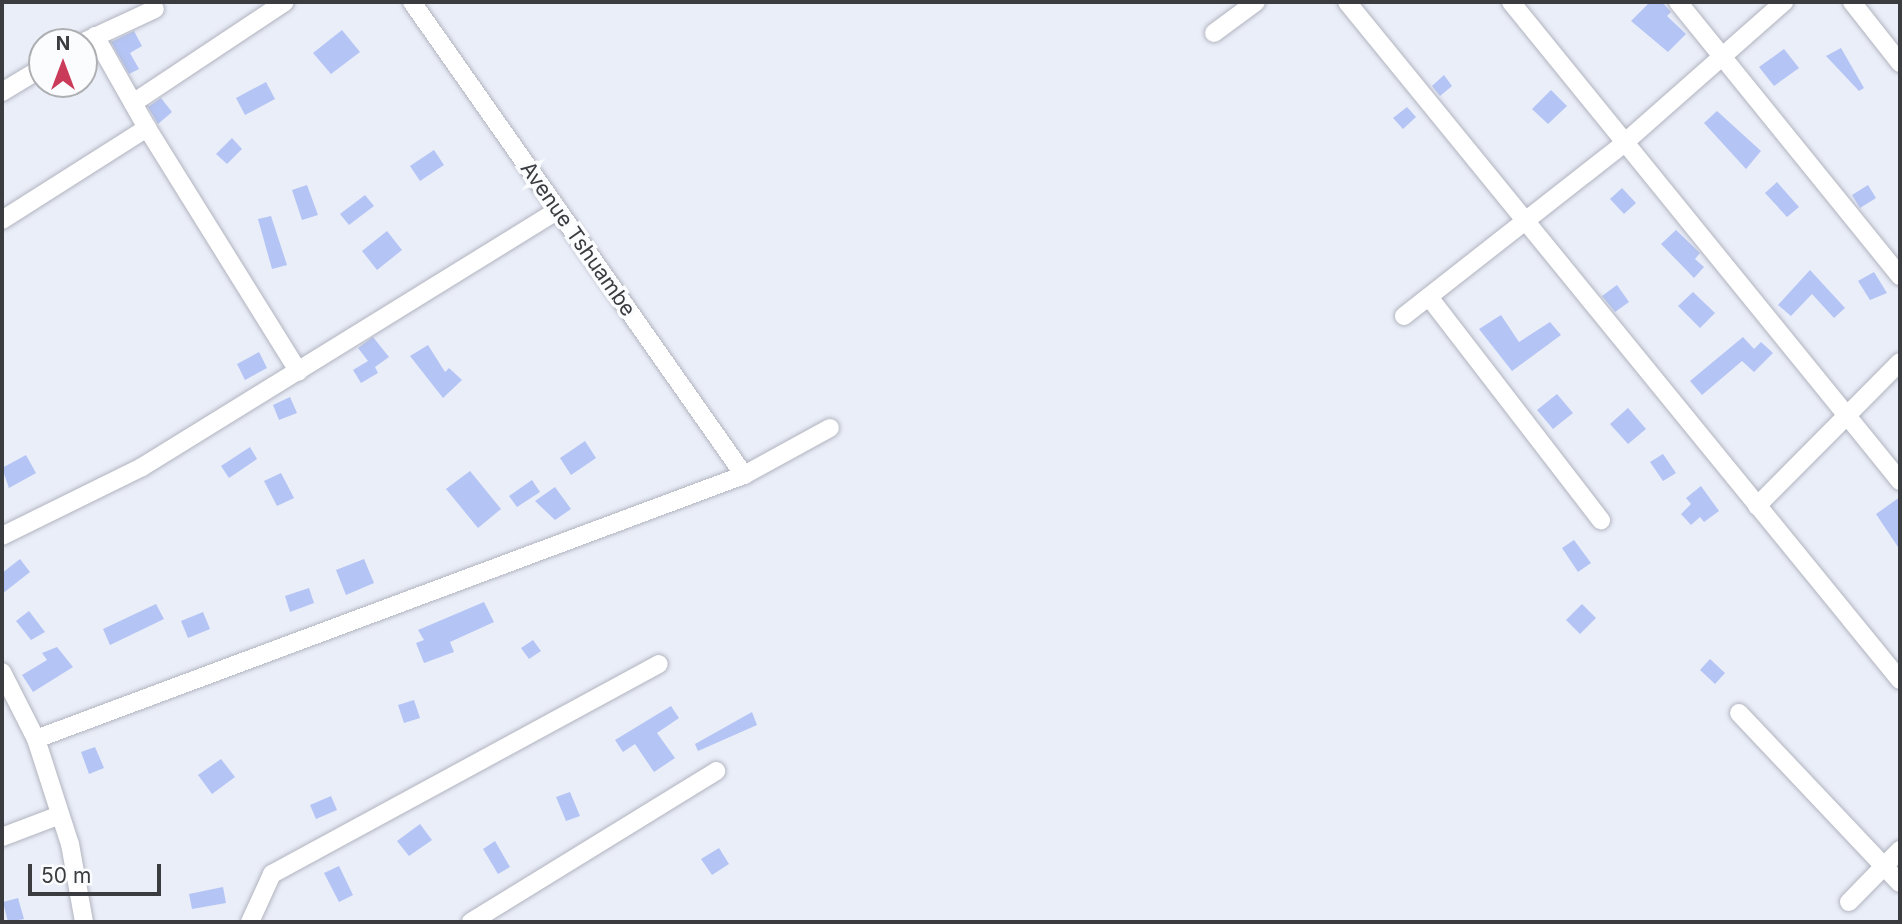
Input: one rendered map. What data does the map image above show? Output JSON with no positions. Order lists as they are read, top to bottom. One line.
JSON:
{"streets":{"street":["Avenue Tshuambe"]},"scale_bar":"50 m","north":"top"}
